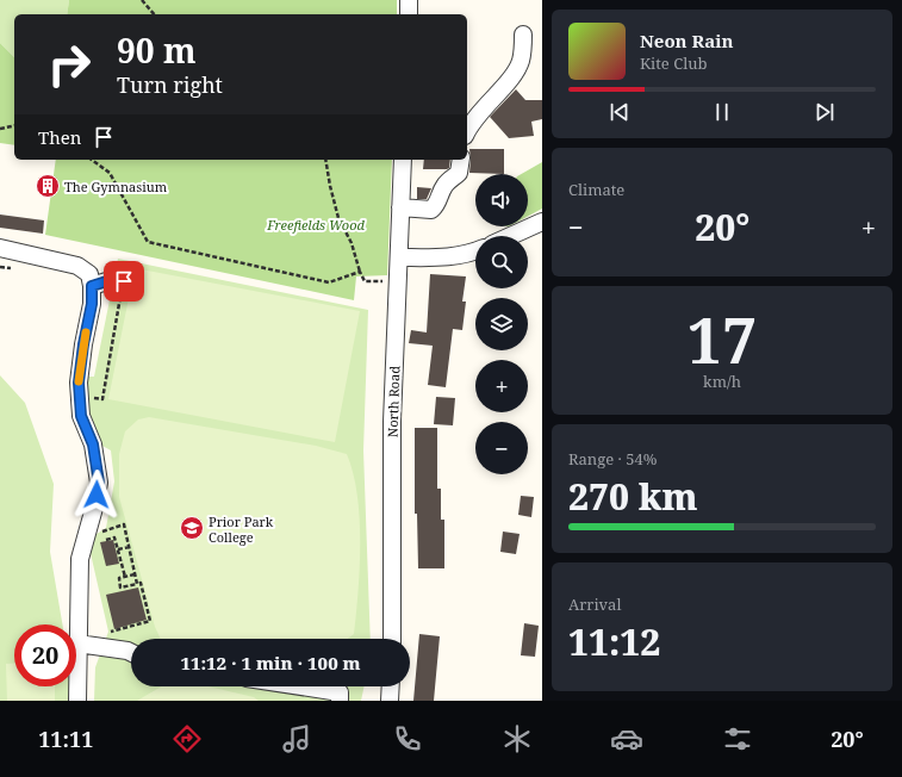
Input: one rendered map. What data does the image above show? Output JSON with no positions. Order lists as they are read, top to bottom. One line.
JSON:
{"streets":{"street":["North Road"]},"parks":["Freefields Wood"],"places":{"building":["The Gymnasium"],"school or university":["Prior Park College"]},"page":{"turn":["90 m","Turn right"],"song":["Neon Rain","Kite Club"],"then":"Then","tile":["Climate",["17","km/h"],["Range · 54%","270 km"],["Arrival","11:12"]],"map_buttons":["+","−"],"heat":["−","20°","+"],"limit":"20","trip":"11:12 · 1 min · 100 m","tabs":["11:11","20°"]}}
